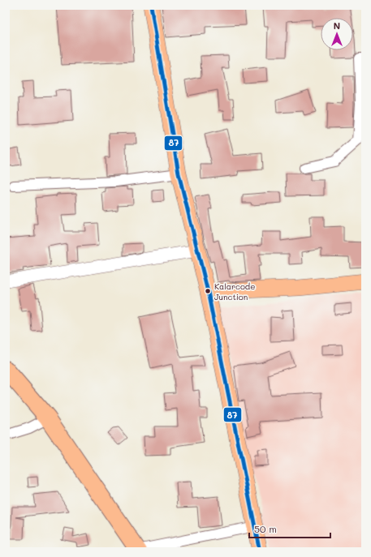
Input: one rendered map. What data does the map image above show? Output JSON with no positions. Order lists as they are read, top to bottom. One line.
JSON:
{"places":["Kalarcode Junction"],"lines":["transit line 87"],"scale_bar":"50 m","north":"top"}
